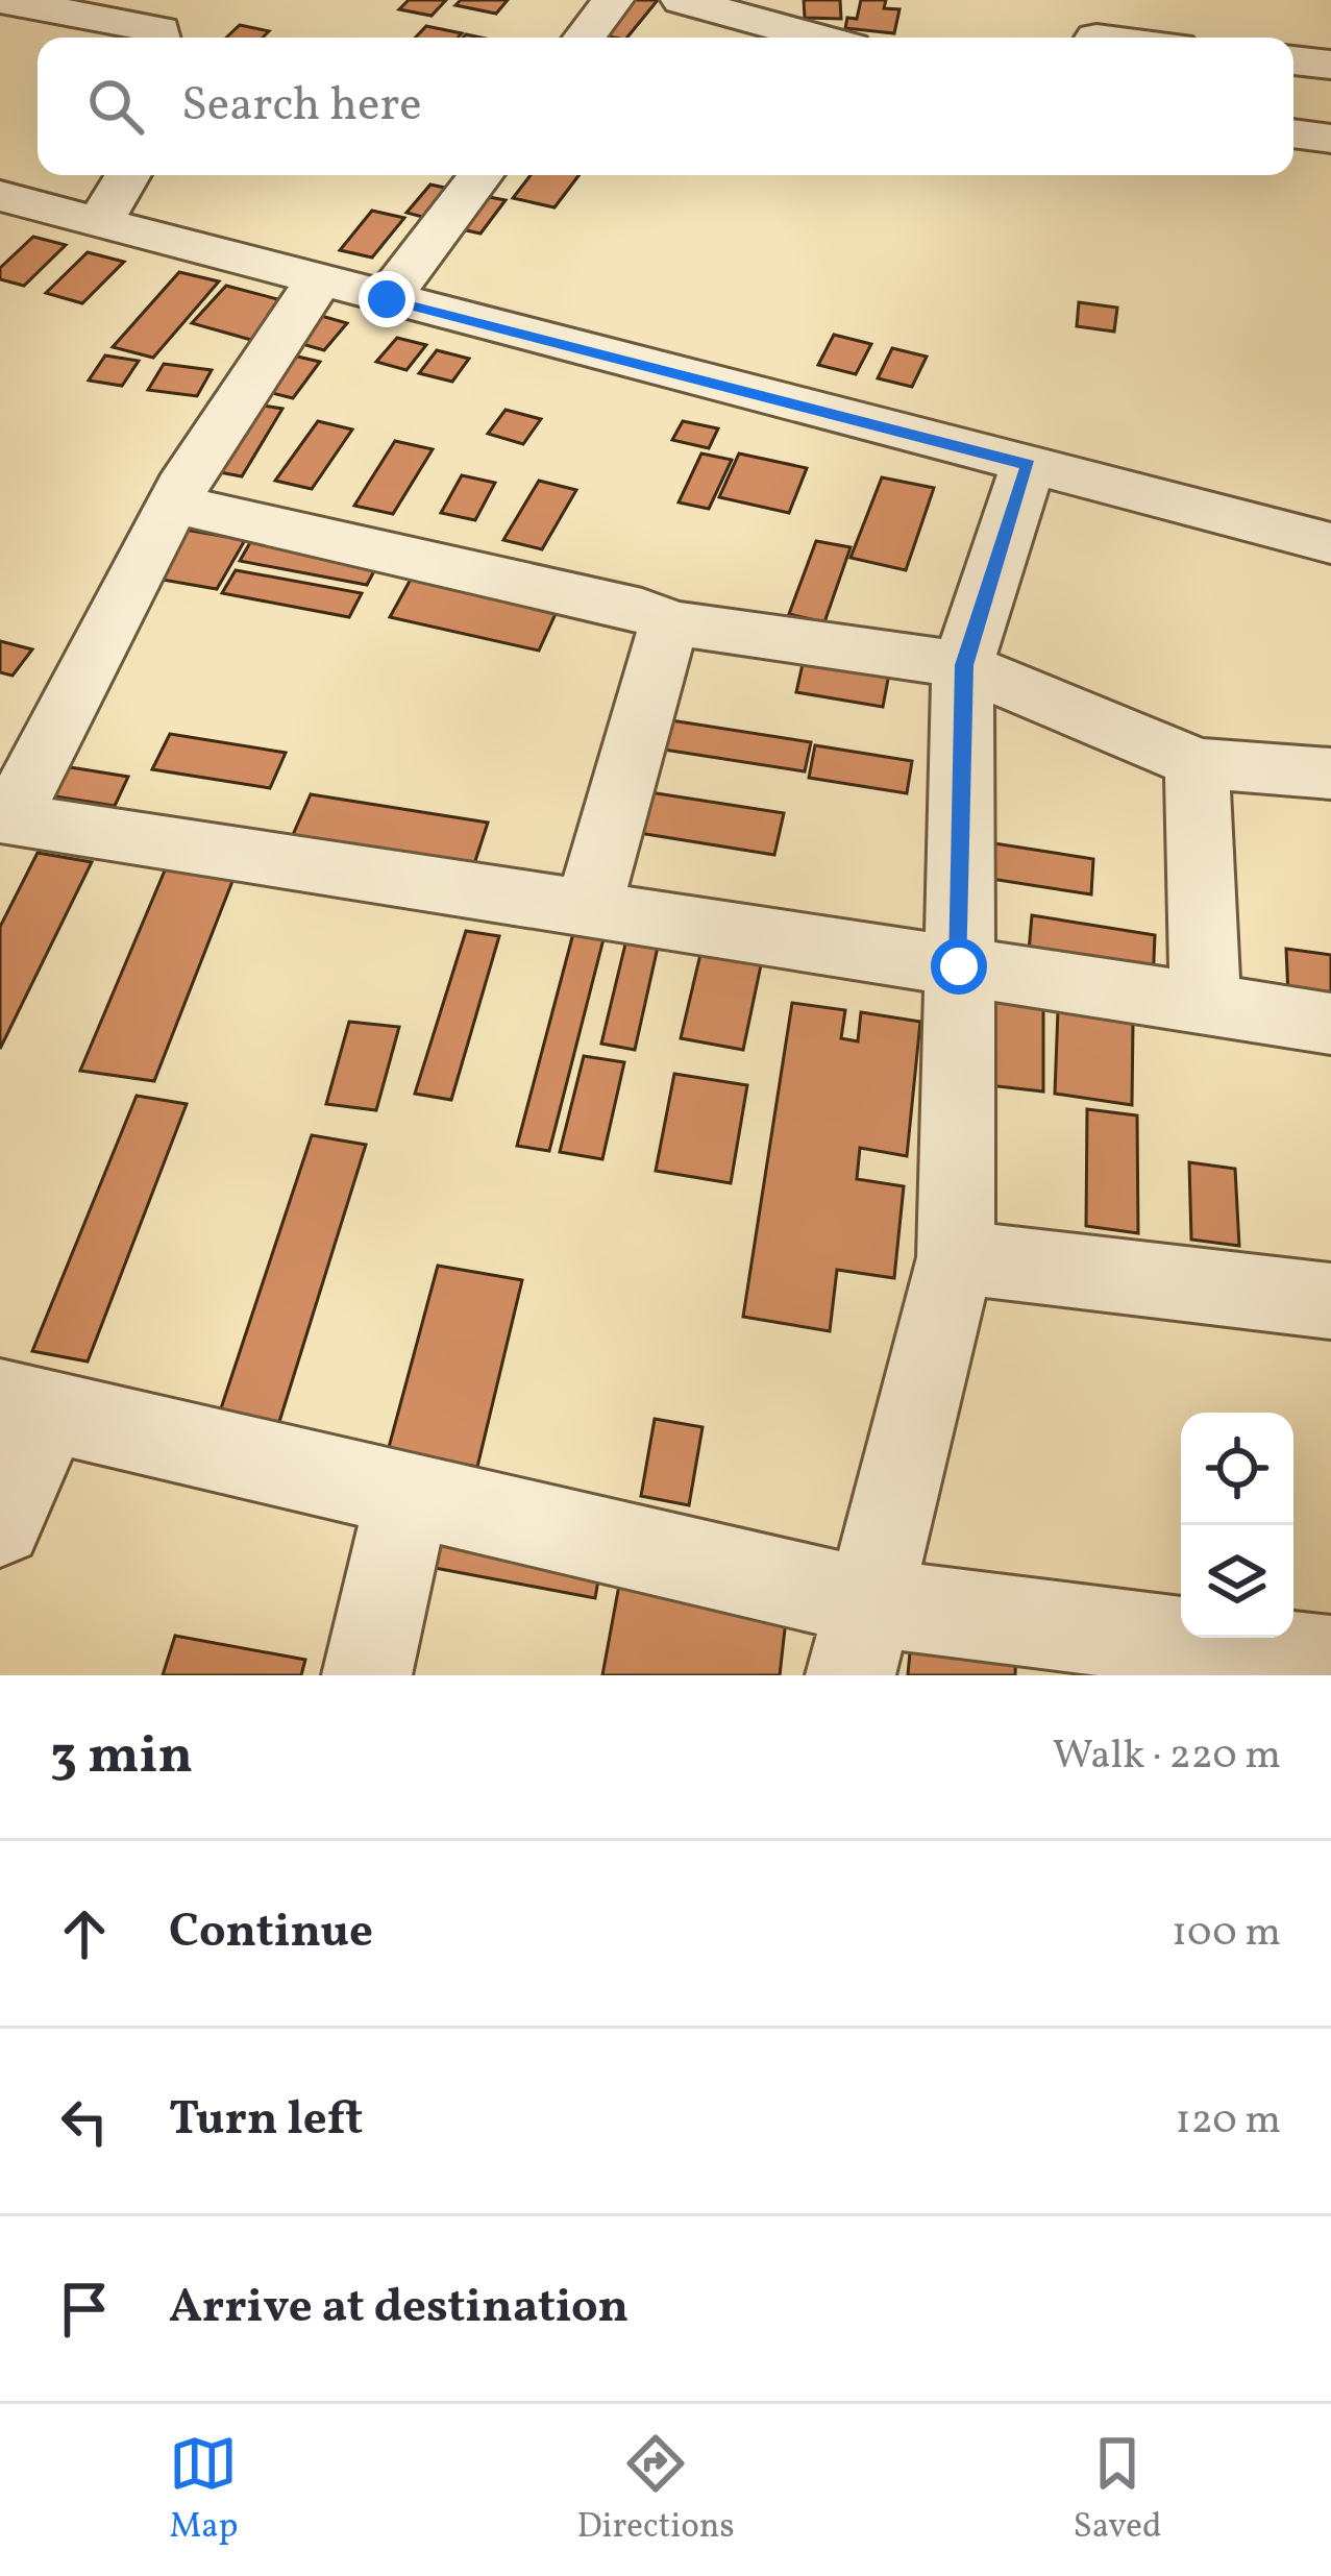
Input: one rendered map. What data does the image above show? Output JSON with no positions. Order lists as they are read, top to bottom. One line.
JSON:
{"page":{"search":"Search here","heading":["3 min","Walk · 220 m"],"list":[["Continue","100 m"],["Turn left","120 m"],"Arrive at destination"],"nav":["Map","Directions","Saved"]}}
